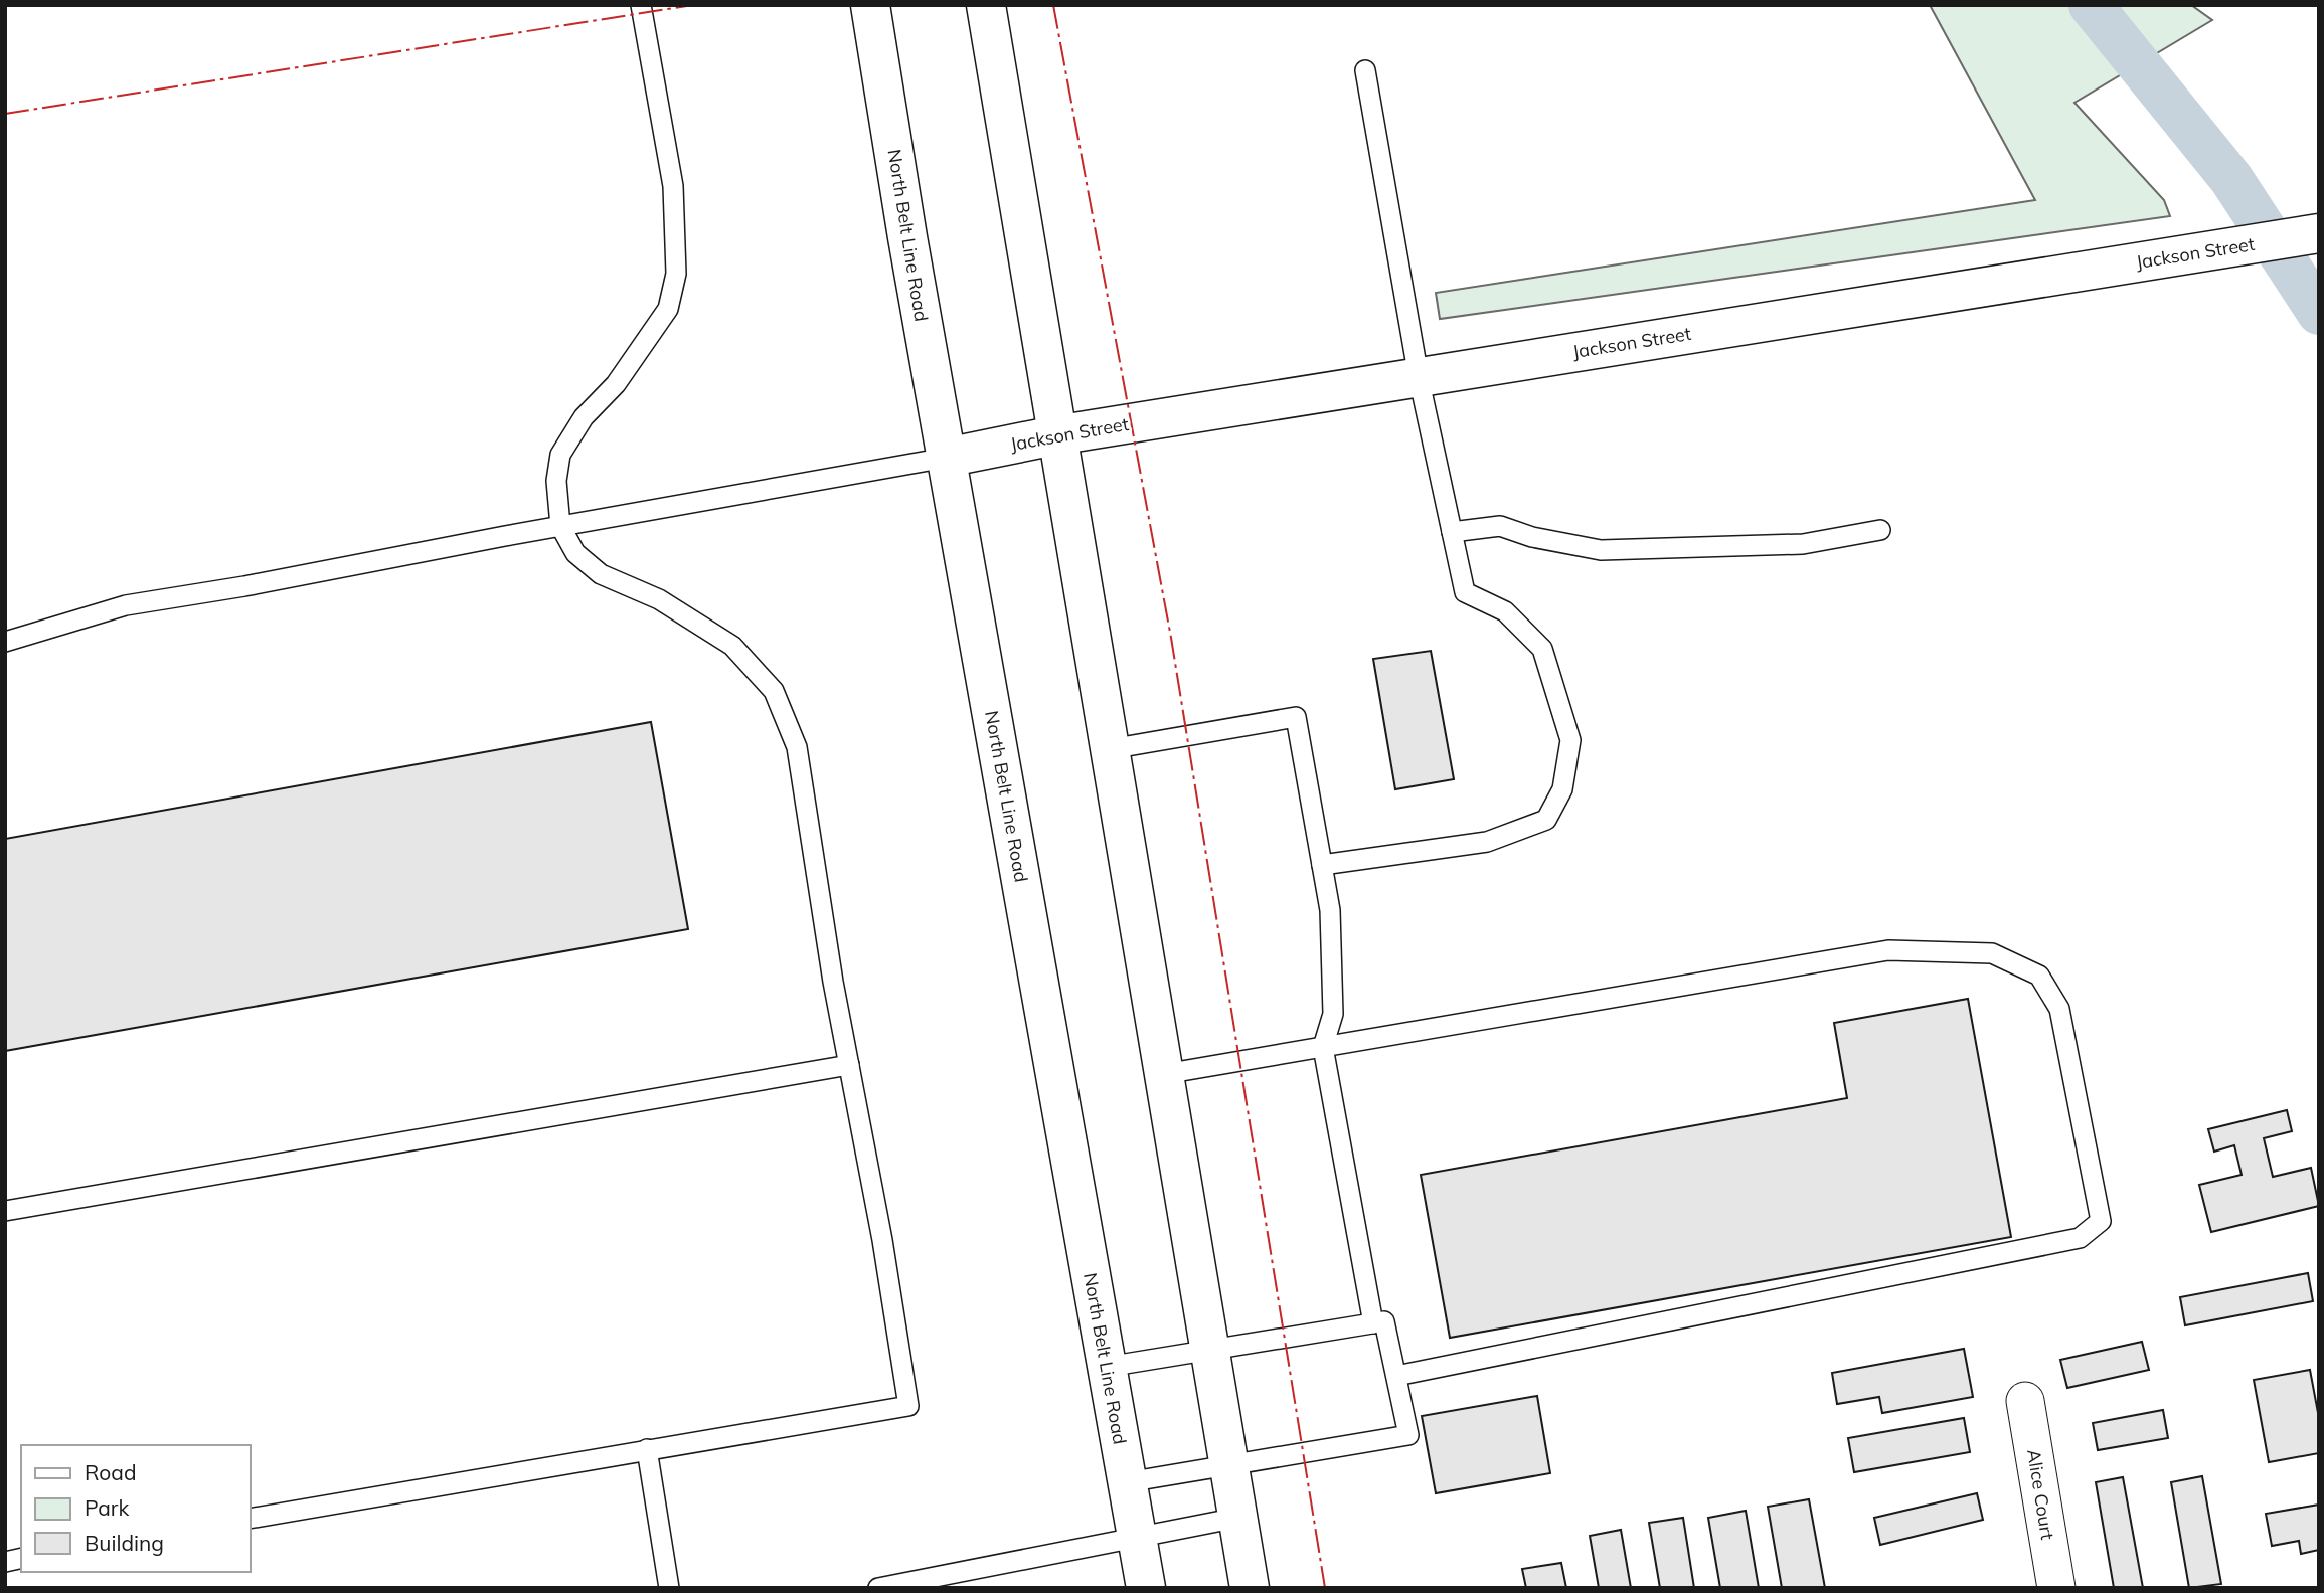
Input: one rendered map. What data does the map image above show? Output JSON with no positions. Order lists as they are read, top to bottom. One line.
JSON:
{"streets":{"main road":["North Belt Line Road","Jackson Street"],"street":["Alice Court"]},"crossings":[["North Belt Line Road","Jackson Street"]],"legend":["Road","Park","Building"]}
